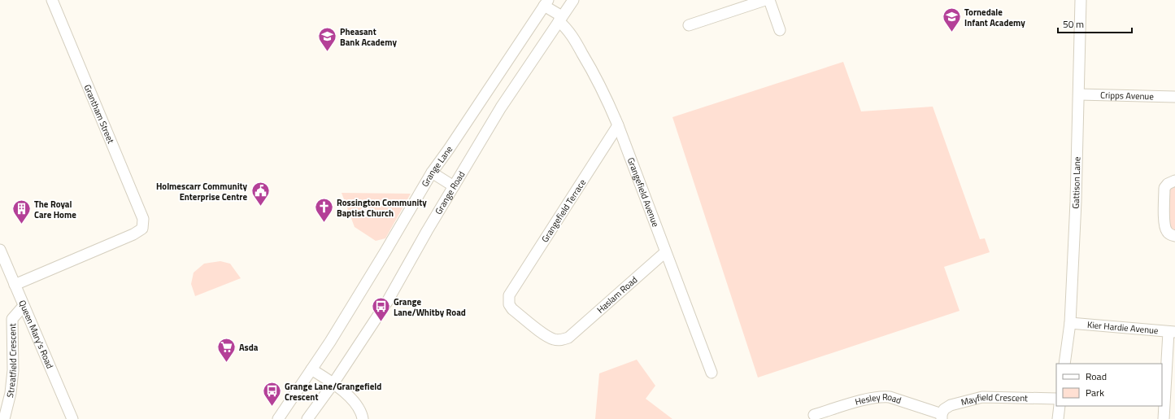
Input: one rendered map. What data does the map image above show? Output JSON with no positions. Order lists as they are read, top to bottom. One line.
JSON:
{"streets":{"street":["Cripps Avenue","Grantham Street","Grange Lane","Gattison Lane","Grange Road","Grangefield Avenue","Grangefield Terrace","Haslam Road","Kier Hardie Avenue","Queen Mary's Road","Streatfield Crescent","Mayfield Crescent","Hesley Road"]},"crossings":[["Cripps Avenue","Gattison Lane"],["Grantham Street","Queen Mary's Road"],["Grange Lane","Grangefield Avenue"],["Gattison Lane","Kier Hardie Avenue"],["Grange Road","Grangefield Avenue"],["Grangefield Avenue","Grangefield Terrace"],["Grangefield Avenue","Haslam Road"],["Grangefield Terrace","Haslam Road"],["Queen Mary's Road","Streatfield Crescent"],["Mayfield Crescent","Hesley Road"]],"places":{"school or university":["Tornedale Infant Academy","Pheasant Bank Academy"],"public building":["Holmescarr Community Enterprise Centre"],"church":["Rossington Community Baptist Church"],"building":["The Royal Care Home"],"bus stop":["Grange Lane/Whitby Road","Grange Lane/Grangefield Crescent"],"supermarket":["Asda"]},"legend":["Road","Park"],"scale_bar":"50 m"}
